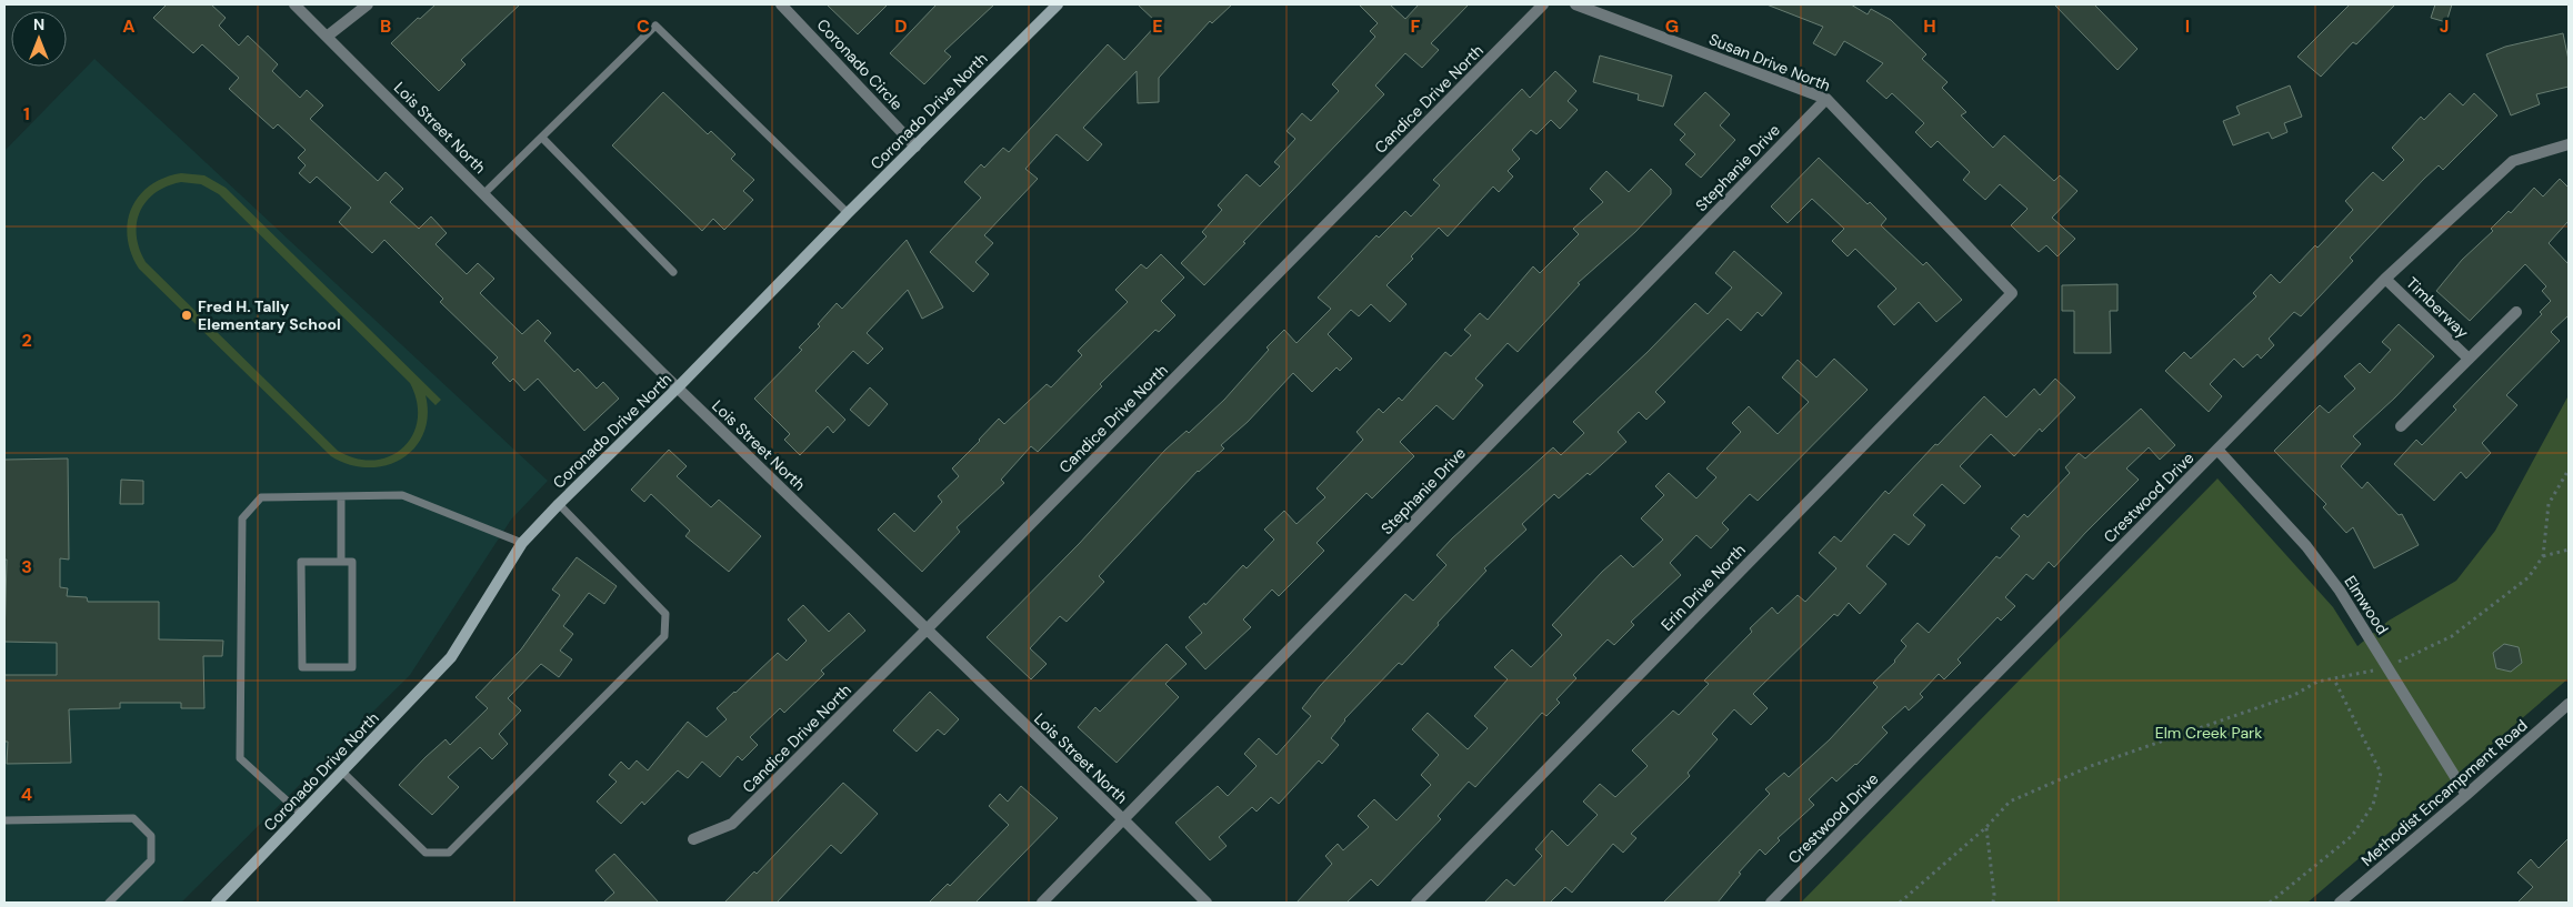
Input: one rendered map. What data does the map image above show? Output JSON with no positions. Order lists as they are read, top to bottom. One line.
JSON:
{"streets":{"street":["Susan Drive North","Coronado Circle","Candice Drive North","Coronado Drive North","Lois Street North","Stephanie Drive","Timberway","Crestwood Drive","Erin Drive North","Elmwood","Methodist Encampment Road"]},"crossings":[["Susan Drive North","Stephanie Drive"],["Susan Drive North","Erin Drive North"],["Coronado Circle","Coronado Drive North"],["Candice Drive North","Lois Street North"],["Coronado Drive North","Lois Street North"],["Lois Street North","Stephanie Drive"],["Timberway","Crestwood Drive"],["Crestwood Drive","Elmwood"],["Elmwood","Methodist Encampment Road"]],"parks":["Elm Creek Park"],"places":["Fred H. Tally Elementary School"],"north":"top","grid":{"columns":["A","B","C","D","E","F","G","H","I","J"],"rows":["1","2","3","4"]}}
